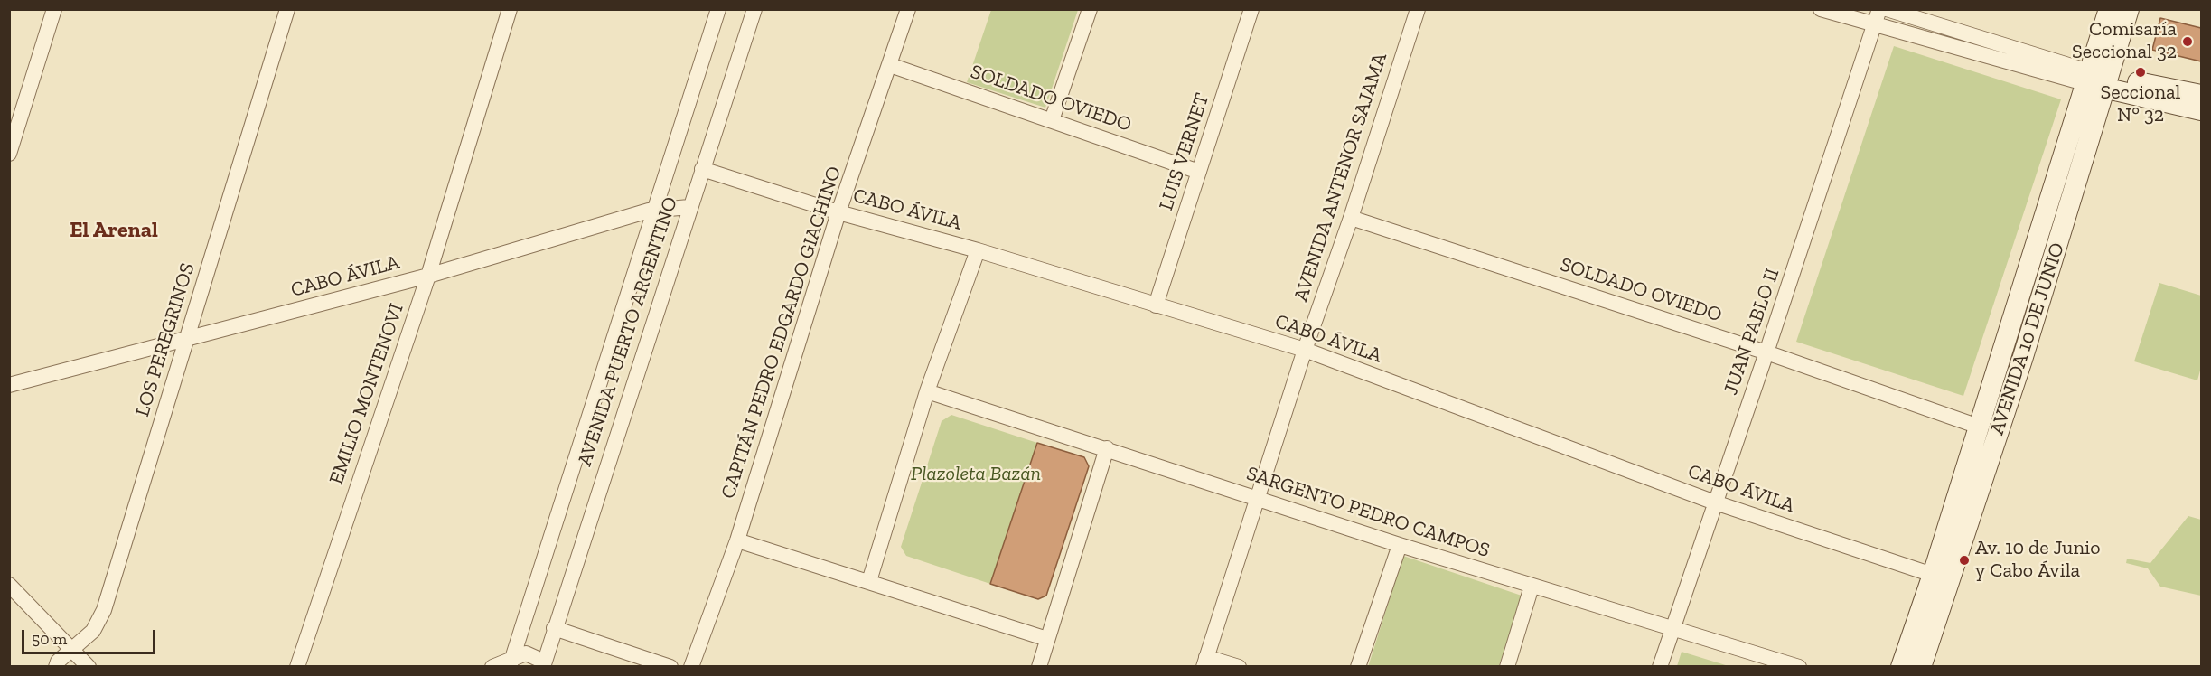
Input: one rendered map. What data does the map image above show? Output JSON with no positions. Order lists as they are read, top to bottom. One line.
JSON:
{"streets":{"street":["SOLDADO OVIEDO","LUIS VERNET","AVENIDA ANTENOR SAJAMA","CABO ÁVILA","AVENIDA PUERTO ARGENTINO","JUAN PABLO II","CAPITÁN PEDRO EDGARDO GIACHINO","AVENIDA 10 DE JUNIO","LOS PEREGRINOS","EMILIO MONTENOVI","SARGENTO PEDRO CAMPOS"]},"crossings":[["SOLDADO OVIEDO","LUIS VERNET"],["SOLDADO OVIEDO","AVENIDA ANTENOR SAJAMA"],["SOLDADO OVIEDO","JUAN PABLO II"],["SOLDADO OVIEDO","CAPITÁN PEDRO EDGARDO GIACHINO"],["SOLDADO OVIEDO","AVENIDA 10 DE JUNIO"],["LUIS VERNET","CABO ÁVILA"],["AVENIDA ANTENOR SAJAMA","CABO ÁVILA"],["AVENIDA ANTENOR SAJAMA","SARGENTO PEDRO CAMPOS"],["CABO ÁVILA","AVENIDA PUERTO ARGENTINO"],["CABO ÁVILA","JUAN PABLO II"],["CABO ÁVILA","CAPITÁN PEDRO EDGARDO GIACHINO"],["CABO ÁVILA","AVENIDA 10 DE JUNIO"],["CABO ÁVILA","LOS PEREGRINOS"],["CABO ÁVILA","EMILIO MONTENOVI"],["JUAN PABLO II","SARGENTO PEDRO CAMPOS"]],"districts":["El Arenal"],"parks":["Plazoleta Bazán"],"places":["Comisaría Seccional 32","Seccional N° 32","Av. 10 de Junio y Cabo Ávila"],"scale_bar":"50 m"}
